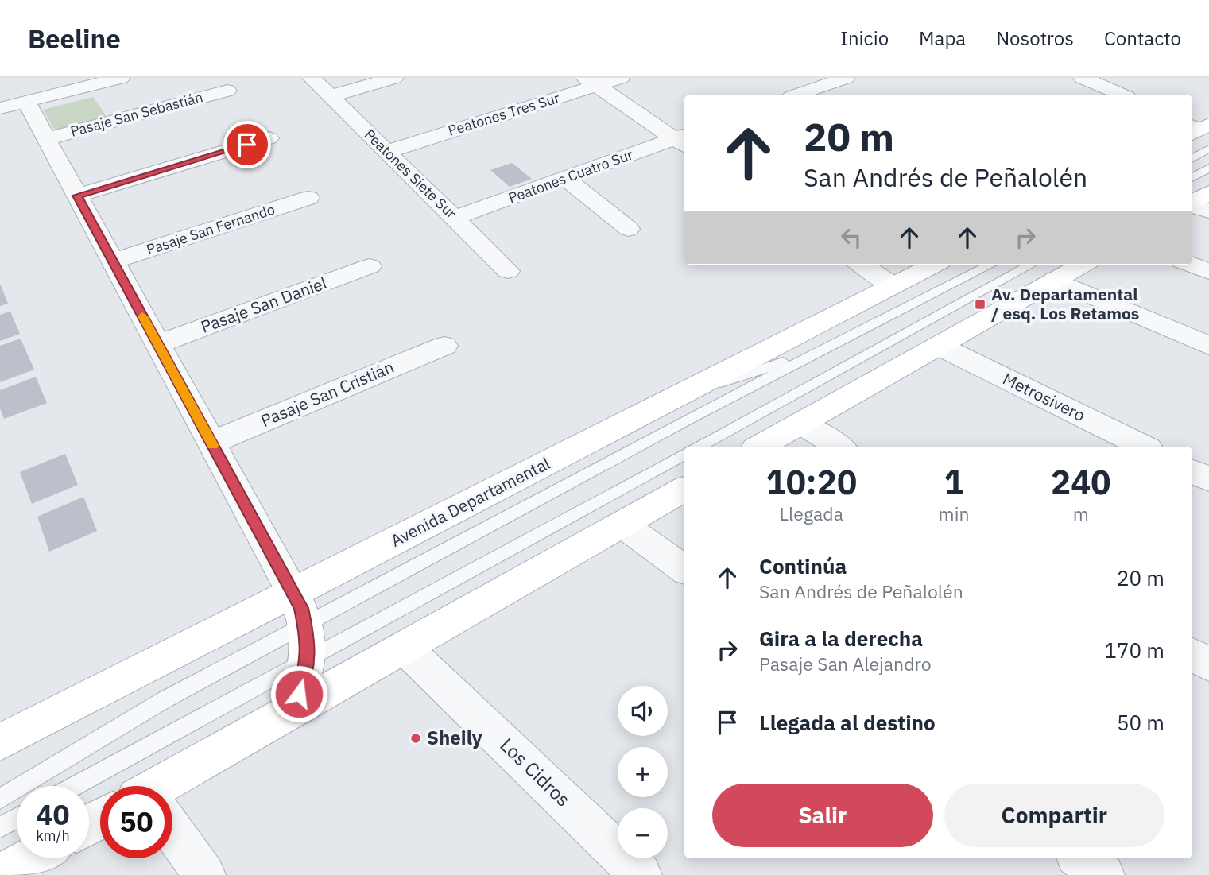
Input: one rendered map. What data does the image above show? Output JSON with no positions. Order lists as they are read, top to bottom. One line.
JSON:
{"streets":{"main road":["Avenida Departamental"],"street":["Pasaje San Sebastián","Peatones Tres Sur","Peatones Siete Sur","Peatones Cuatro Sur","Pasaje San Fernando","Pasaje San Daniel","Pasaje San Cristián","Metrosivero","Los Cidros"]},"crossings":[["Peatones Tres Sur","Peatones Siete Sur"],["Peatones Siete Sur","Peatones Cuatro Sur"]],"places":{"transit":["Av. Departamental / esq. Los Retamos"],"other":["Sheily"]},"page":{"header":"Beeline","nav":["Inicio","Mapa","Nosotros","Contacto"],"turn":["20 m","San Andrés de Peñalolén"],"eta":["10:20","Llegada","1","min","240","m"],"list":[{"name":"Continúa","note":"San Andrés de Peñalolén","value":"20 m"},{"name":"Gira a la derecha","note":"Pasaje San Alejandro","value":"170 m"},{"name":"Llegada al destino","value":"50 m"}],"map_buttons":["+","−"],"buttons":["Salir","Compartir"],"speed":"40 km/h","limit":"50"}}
